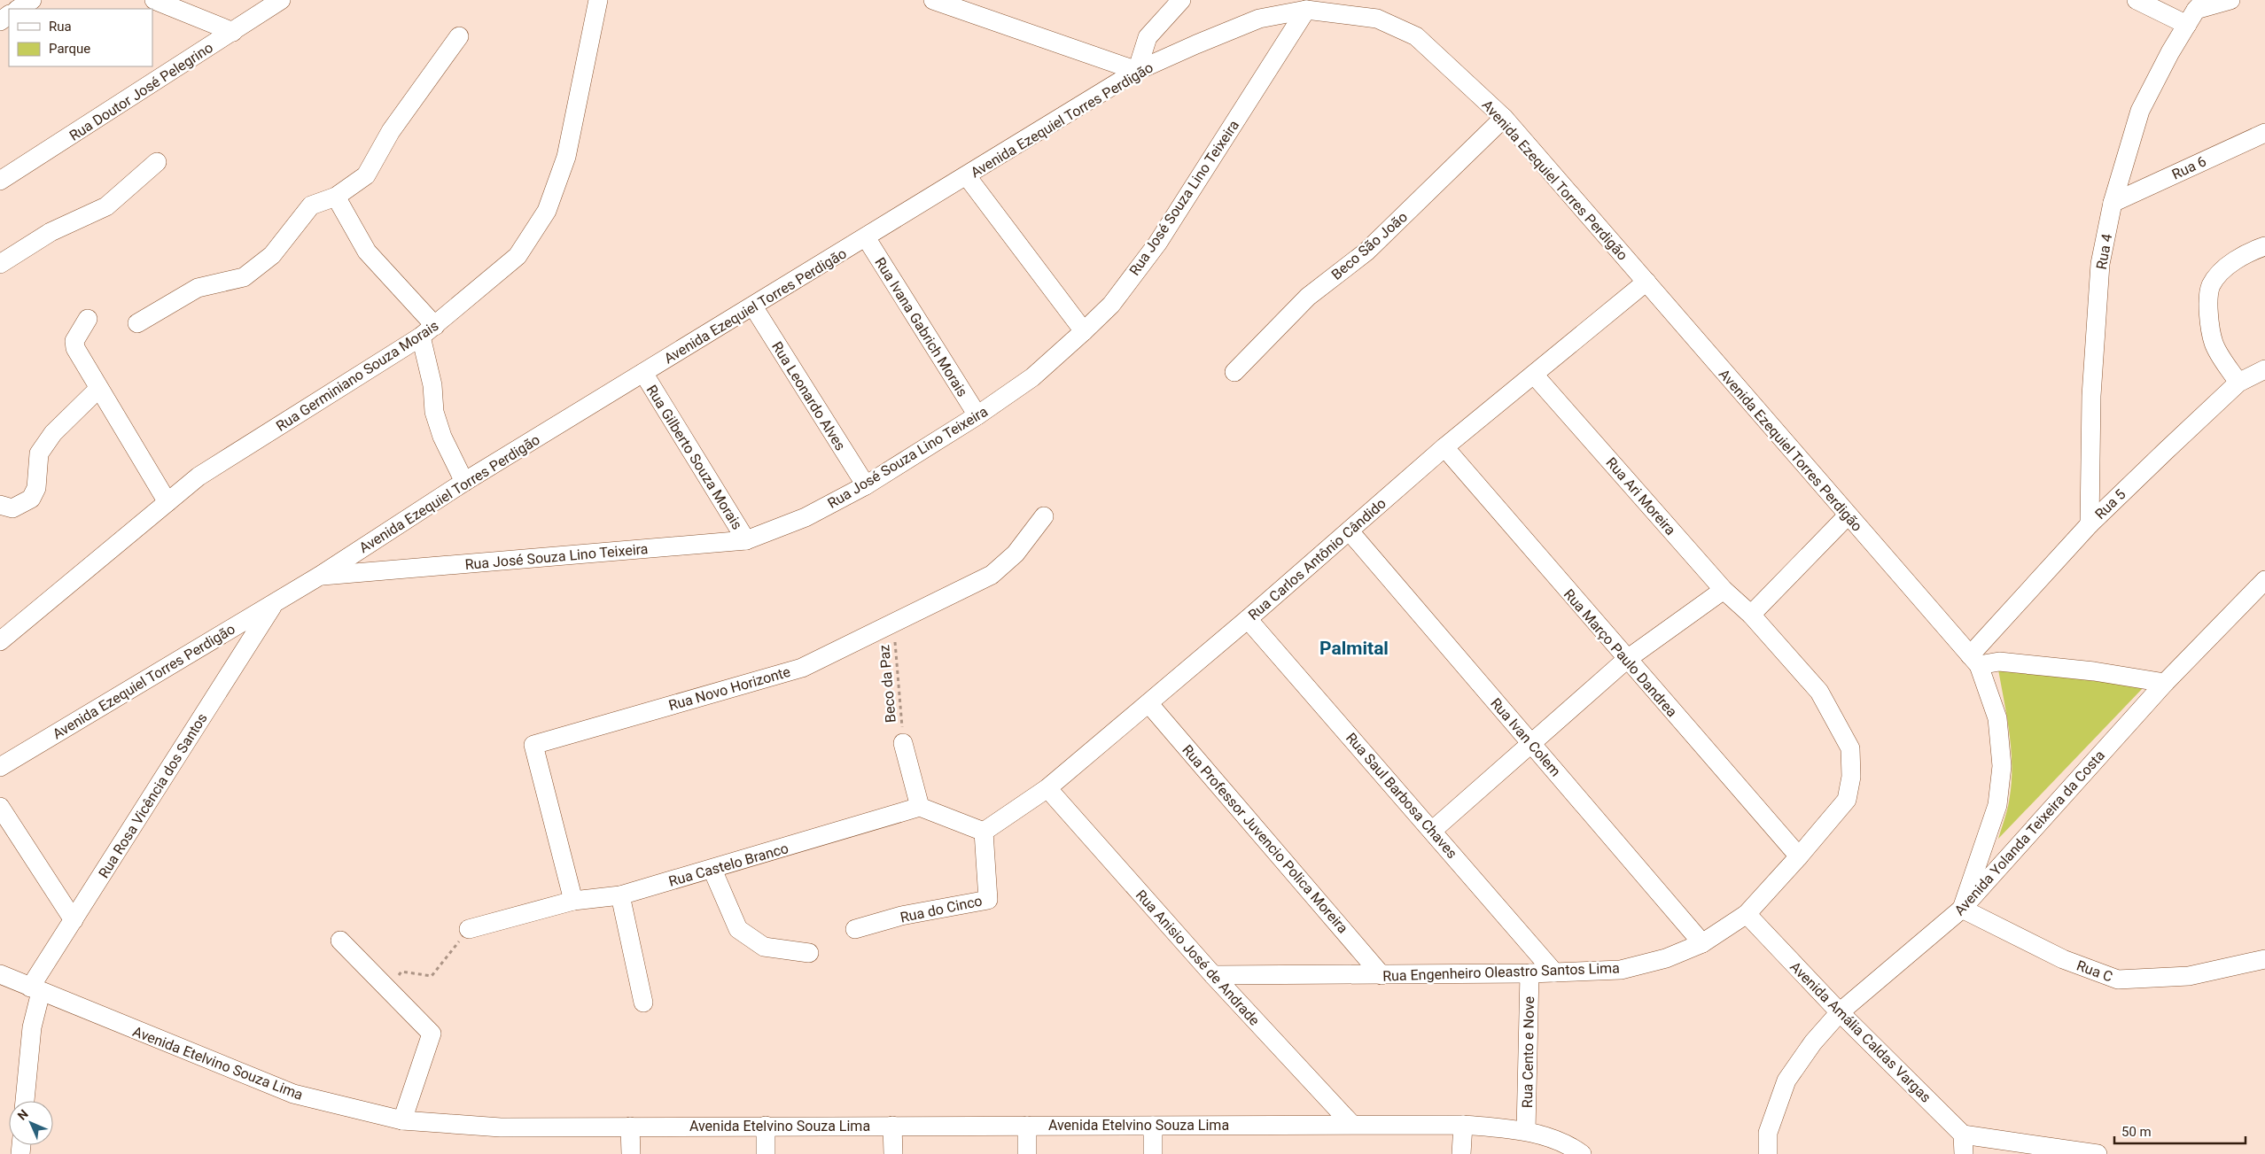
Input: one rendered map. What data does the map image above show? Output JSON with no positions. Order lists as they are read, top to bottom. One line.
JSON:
{"streets":{"street":["Rua Doutor José Pelegrino","Avenida Ezequiel Torres Perdigão","Rua 6","Rua José Souza Lino Teixeira","Beco São João","Rua 4","Rua Ivana Gabrich Morais","Rua Germiniano Souza Morais","Rua Leonardo Alves","Rua Gilberto Souza Morais","Rua Ari Moreira","Rua 5","Rua Carlos Antônio Cândido","Rua Março Paulo Dandrea","Rua Novo Horizonte","Rua Ivan Colem","Rua Rosa Vicência dos Santos","Rua Saul Barbosa Chaves","Avenida Yolanda Teixeira da Costa","Rua Professor Juvencio Polica Moreira","Rua Castelo Branco","Rua do Cinco","Rua Anisio José de Andrade","Rua C","Rua Engenheiro Oleastro Santos Lima","Avenida Amália Caldas Vargas","Rua Cento e Nove","Avenida Etelvino Souza Lima"],"path":["Beco da Paz"]},"crossings":[["Avenida Ezequiel Torres Perdigão","Rua José Souza Lino Teixeira"],["Avenida Ezequiel Torres Perdigão","Beco São João"],["Avenida Ezequiel Torres Perdigão","Rua Ivana Gabrich Morais"],["Avenida Ezequiel Torres Perdigão","Rua Leonardo Alves"],["Avenida Ezequiel Torres Perdigão","Rua Gilberto Souza Morais"],["Avenida Ezequiel Torres Perdigão","Rua 5"],["Avenida Ezequiel Torres Perdigão","Rua Carlos Antônio Cândido"],["Avenida Ezequiel Torres Perdigão","Rua Rosa Vicência dos Santos"],["Avenida Ezequiel Torres Perdigão","Avenida Yolanda Teixeira da Costa"],["Avenida Ezequiel Torres Perdigão","Rua C"],["Rua 6","Rua 4"],["Rua José Souza Lino Teixeira","Rua Ivana Gabrich Morais"],["Rua José Souza Lino Teixeira","Rua Leonardo Alves"],["Rua José Souza Lino Teixeira","Rua Gilberto Souza Morais"],["Rua 4","Rua 5"],["Rua Ari Moreira","Rua Carlos Antônio Cândido"],["Rua Ari Moreira","Rua Engenheiro Oleastro Santos Lima"],["Rua Carlos Antônio Cândido","Rua Março Paulo Dandrea"],["Rua Carlos Antônio Cândido","Rua Ivan Colem"],["Rua Carlos Antônio Cândido","Rua Saul Barbosa Chaves"],["Rua Carlos Antônio Cândido","Rua Professor Juvencio Polica Moreira"],["Rua Carlos Antônio Cândido","Rua do Cinco"],["Rua Carlos Antônio Cândido","Rua Anisio José de Andrade"],["Rua Março Paulo Dandrea","Rua Engenheiro Oleastro Santos Lima"],["Beco da Paz","Rua Novo Horizonte"],["Rua Novo Horizonte","Rua Castelo Branco"],["Rua Ivan Colem","Rua Engenheiro Oleastro Santos Lima"],["Rua Rosa Vicência dos Santos","Avenida Etelvino Souza Lima"],["Rua Saul Barbosa Chaves","Rua Engenheiro Oleastro Santos Lima"],["Avenida Yolanda Teixeira da Costa","Rua C"],["Avenida Yolanda Teixeira da Costa","Avenida Amália Caldas Vargas"],["Rua Professor Juvencio Polica Moreira","Rua Engenheiro Oleastro Santos Lima"],["Rua Anisio José de Andrade","Rua Engenheiro Oleastro Santos Lima"],["Rua Anisio José de Andrade","Avenida Etelvino Souza Lima"],["Rua Engenheiro Oleastro Santos Lima","Avenida Amália Caldas Vargas"],["Rua Engenheiro Oleastro Santos Lima","Rua Cento e Nove"],["Rua Cento e Nove","Avenida Etelvino Souza Lima"]],"districts":["Palmital"],"legend":["Rua","Parque"],"scale_bar":"50 m","north":"top left"}
